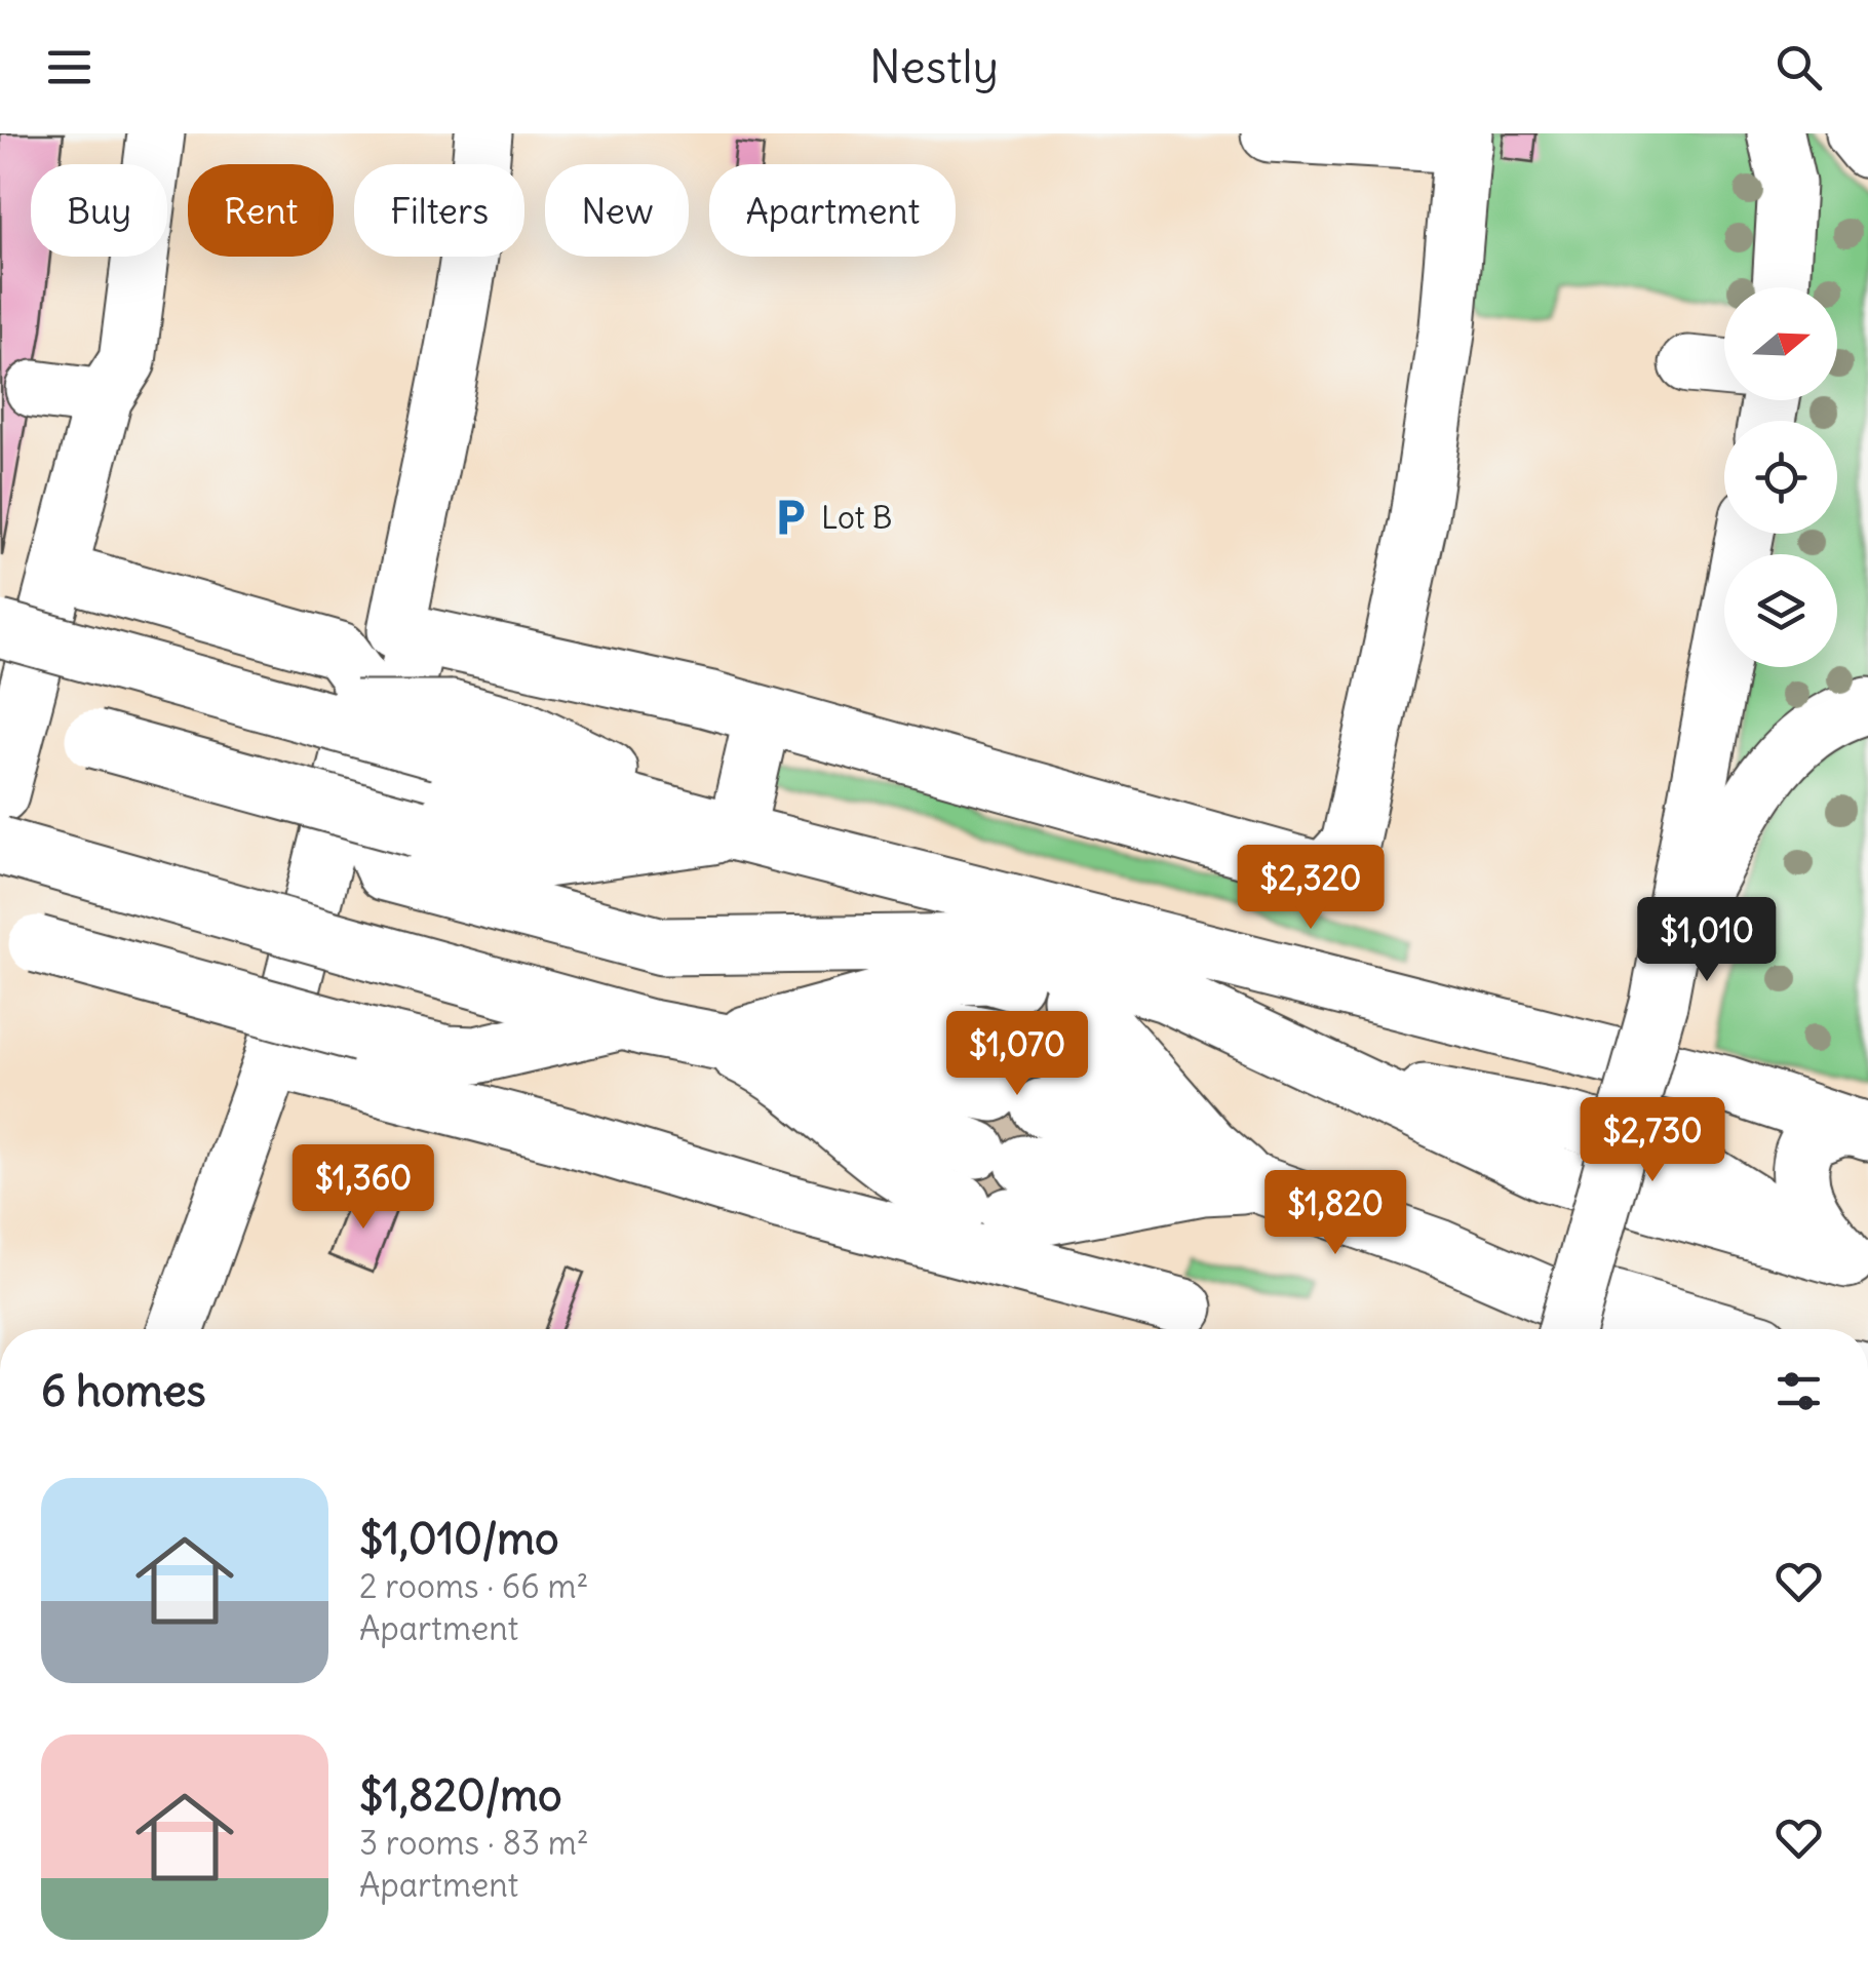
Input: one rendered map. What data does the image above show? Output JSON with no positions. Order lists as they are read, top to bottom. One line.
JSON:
{"places":{"parking":["Lot B"]},"north":"right","page":{"header":"Nestly","chip":["Buy","Rent","Filters","New","Apartment"],"price":["$2,320","$1,010","$1,070","$2,730","$1,360","$1,820"],"heading":"6 homes","list":[{"name":"$1,010/mo","note":"2 rooms · 66 m² · Apartment"},{"name":"$1,820/mo","note":"3 rooms · 83 m² · Apartment"}]}}
